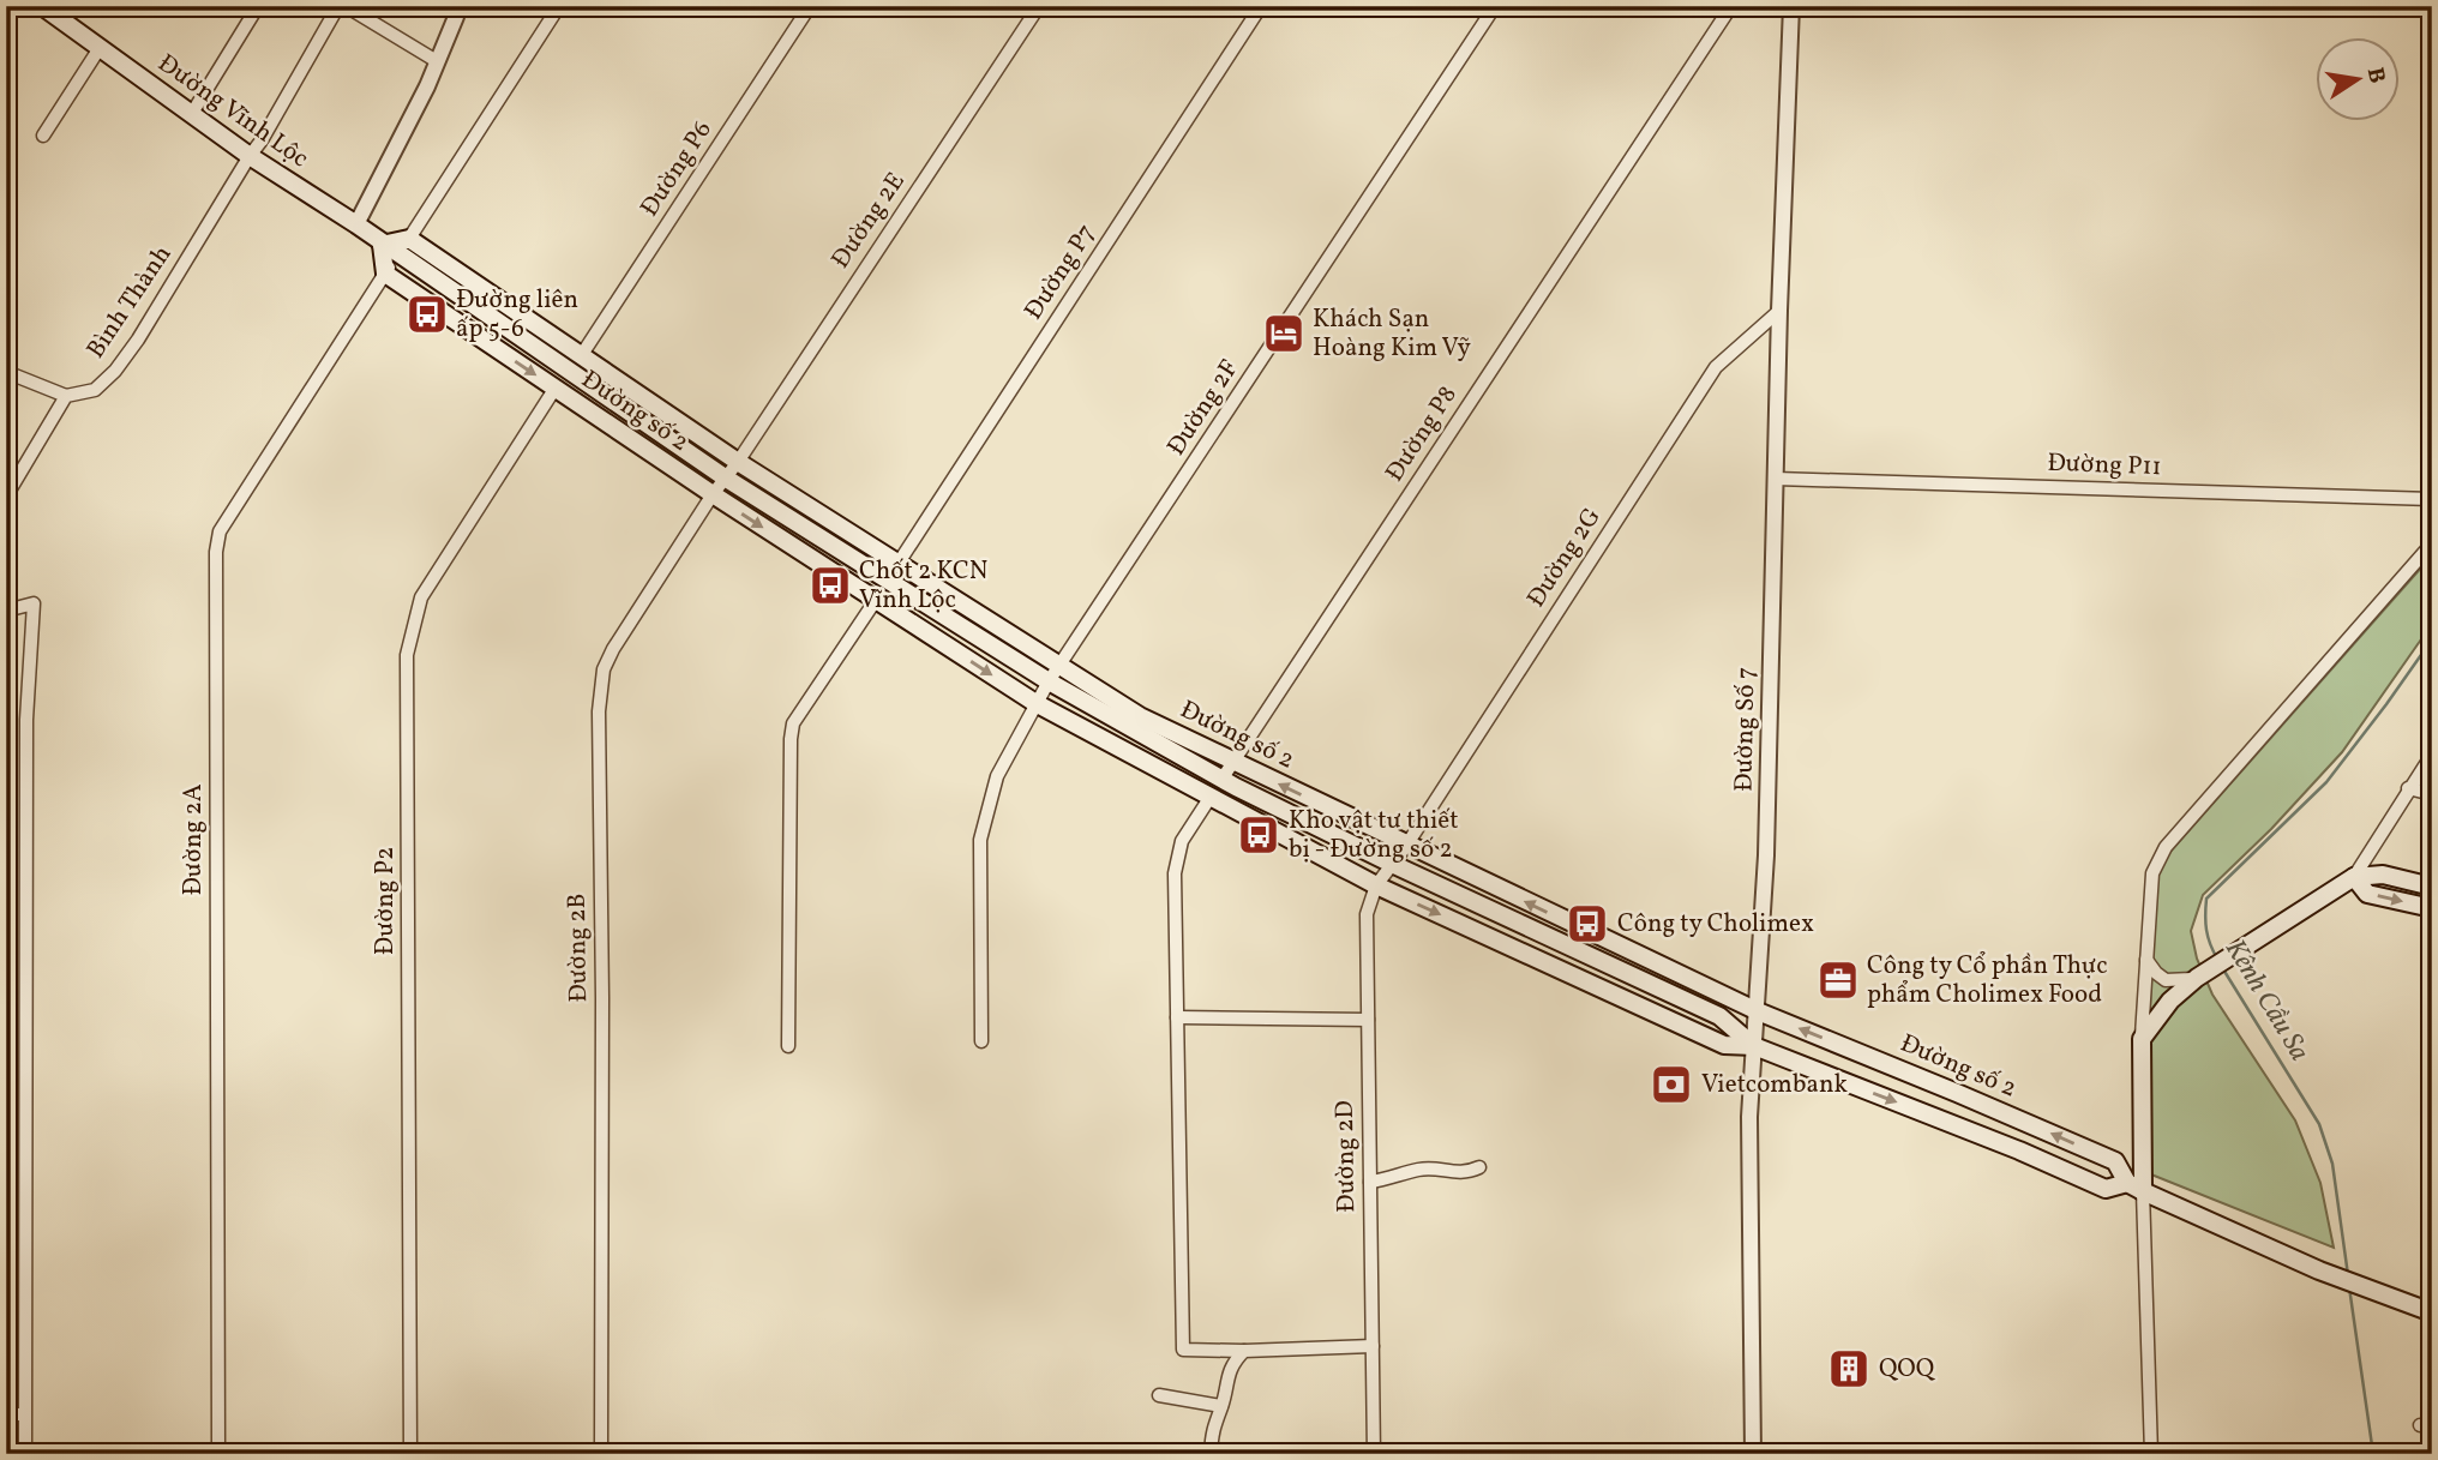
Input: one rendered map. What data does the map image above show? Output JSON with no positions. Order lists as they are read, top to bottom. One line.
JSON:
{"streets":{"main road":["Đường Vĩnh Lộc","Đường số 2"],"street":["Đường P6","Đường 2E","Đường P7","Bình Thành","Đường 2F","Đường P8","Đường P11","Đường 2G","Đường Số 7","Đường 2A","Đường P2","Đường 2B","Đường 2D"]},"crossings":[["Đường Vĩnh Lộc","Bình Thành"],["Đường P6","Đường số 2"],["Đường 2E","Đường số 2"],["Đường 2E","Đường 2B"],["Đường P7","Đường số 2"],["Đường 2F","Đường số 2"],["Đường số 2","Đường P8"],["Đường số 2","Đường 2G"],["Đường số 2","Đường Số 7"],["Đường số 2","Đường 2A"],["Đường số 2","Đường P2"],["Đường số 2","Đường 2B"],["Đường số 2","Đường 2D"],["Đường P11","Đường Số 7"],["Đường 2G","Đường Số 7"],["Đường 2G","Đường 2D"]],"water":["Kênh Cầu Sa"],"places":{"bus stop":["Đường liên ấp 5-6","Chốt 2 KCN Vĩnh Lộc","Kho vật tư thiết bị - Đường số 2","Công ty Cholimex"],"hotel":["Khách Sạn Hoàng Kim Vỹ"],"office":["Công ty Cổ phần Thực phẩm Cholimex Food"],"bank":["Vietcombank"],"building":["QOQ"]},"north":"right"}
